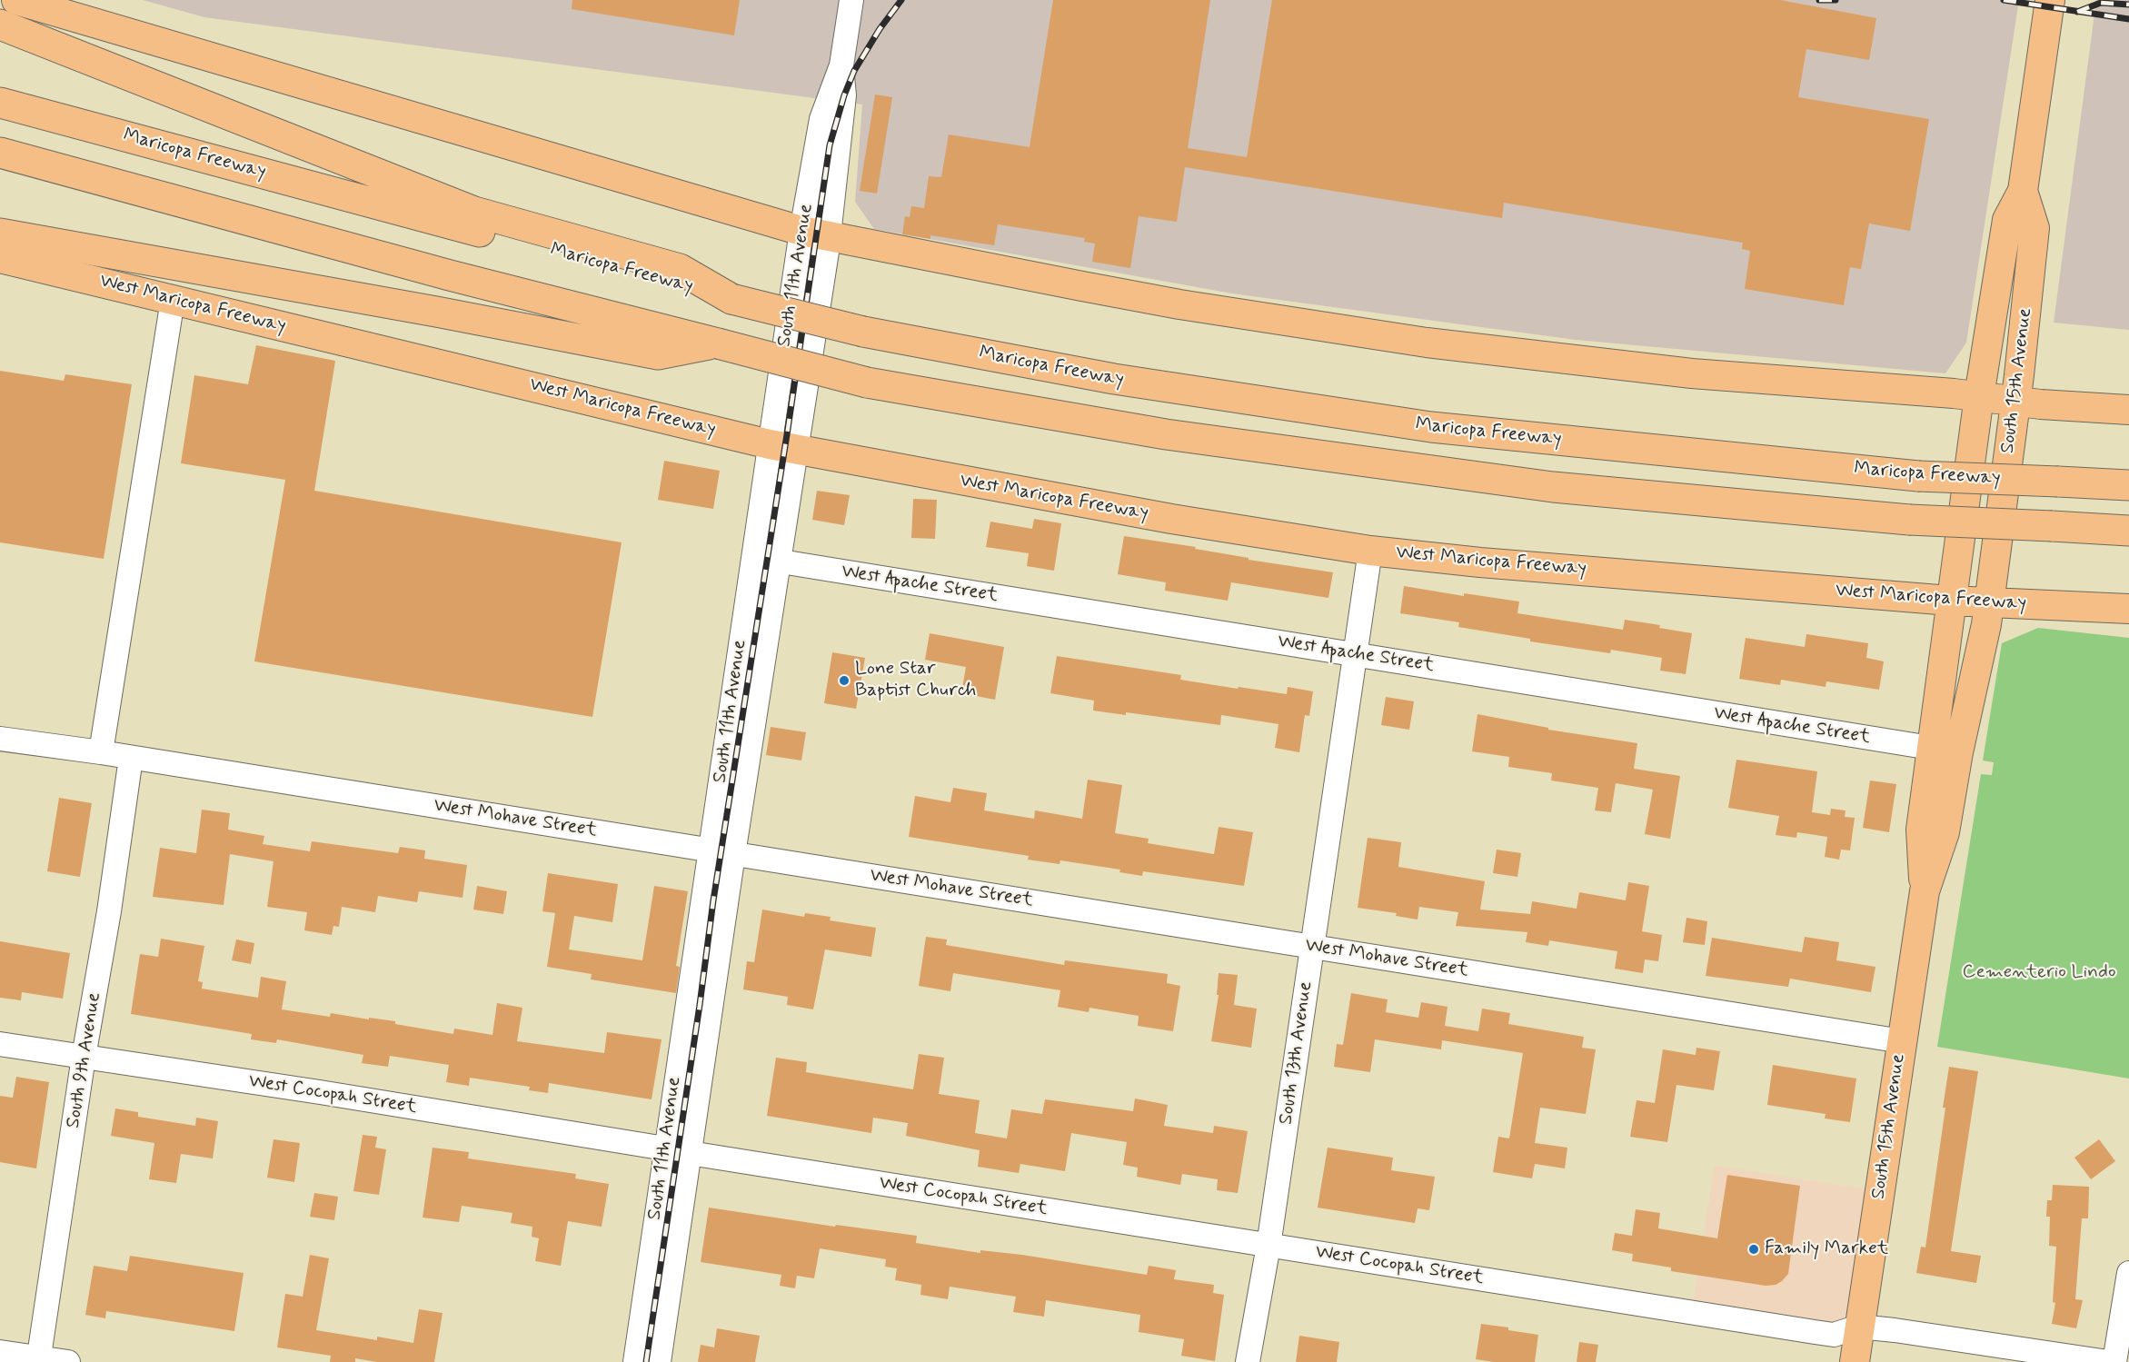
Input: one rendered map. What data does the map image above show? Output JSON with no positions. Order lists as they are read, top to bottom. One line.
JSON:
{"streets":{"highway":["Maricopa Freeway"],"main road":["West Maricopa Freeway","South 15th Avenue"],"street":["South 11th Avenue","West Apache Street","West Mohave Street","South 13th Avenue","South 9th Avenue","West Cocopah Street"]},"crossings":[["South 11th Avenue","West Maricopa Freeway"],["South 11th Avenue","West Apache Street"],["South 11th Avenue","West Mohave Street"],["South 11th Avenue","West Cocopah Street"],["West Maricopa Freeway","South 15th Avenue"],["West Maricopa Freeway","South 13th Avenue"],["South 15th Avenue","West Apache Street"],["South 15th Avenue","West Mohave Street"],["South 15th Avenue","West Cocopah Street"],["West Apache Street","South 13th Avenue"],["West Mohave Street","South 13th Avenue"],["West Mohave Street","South 9th Avenue"],["South 13th Avenue","West Cocopah Street"],["South 9th Avenue","West Cocopah Street"]],"parks":["Cementerio Lindo"],"places":["Lone Star Baptist Church","Family Market"]}
